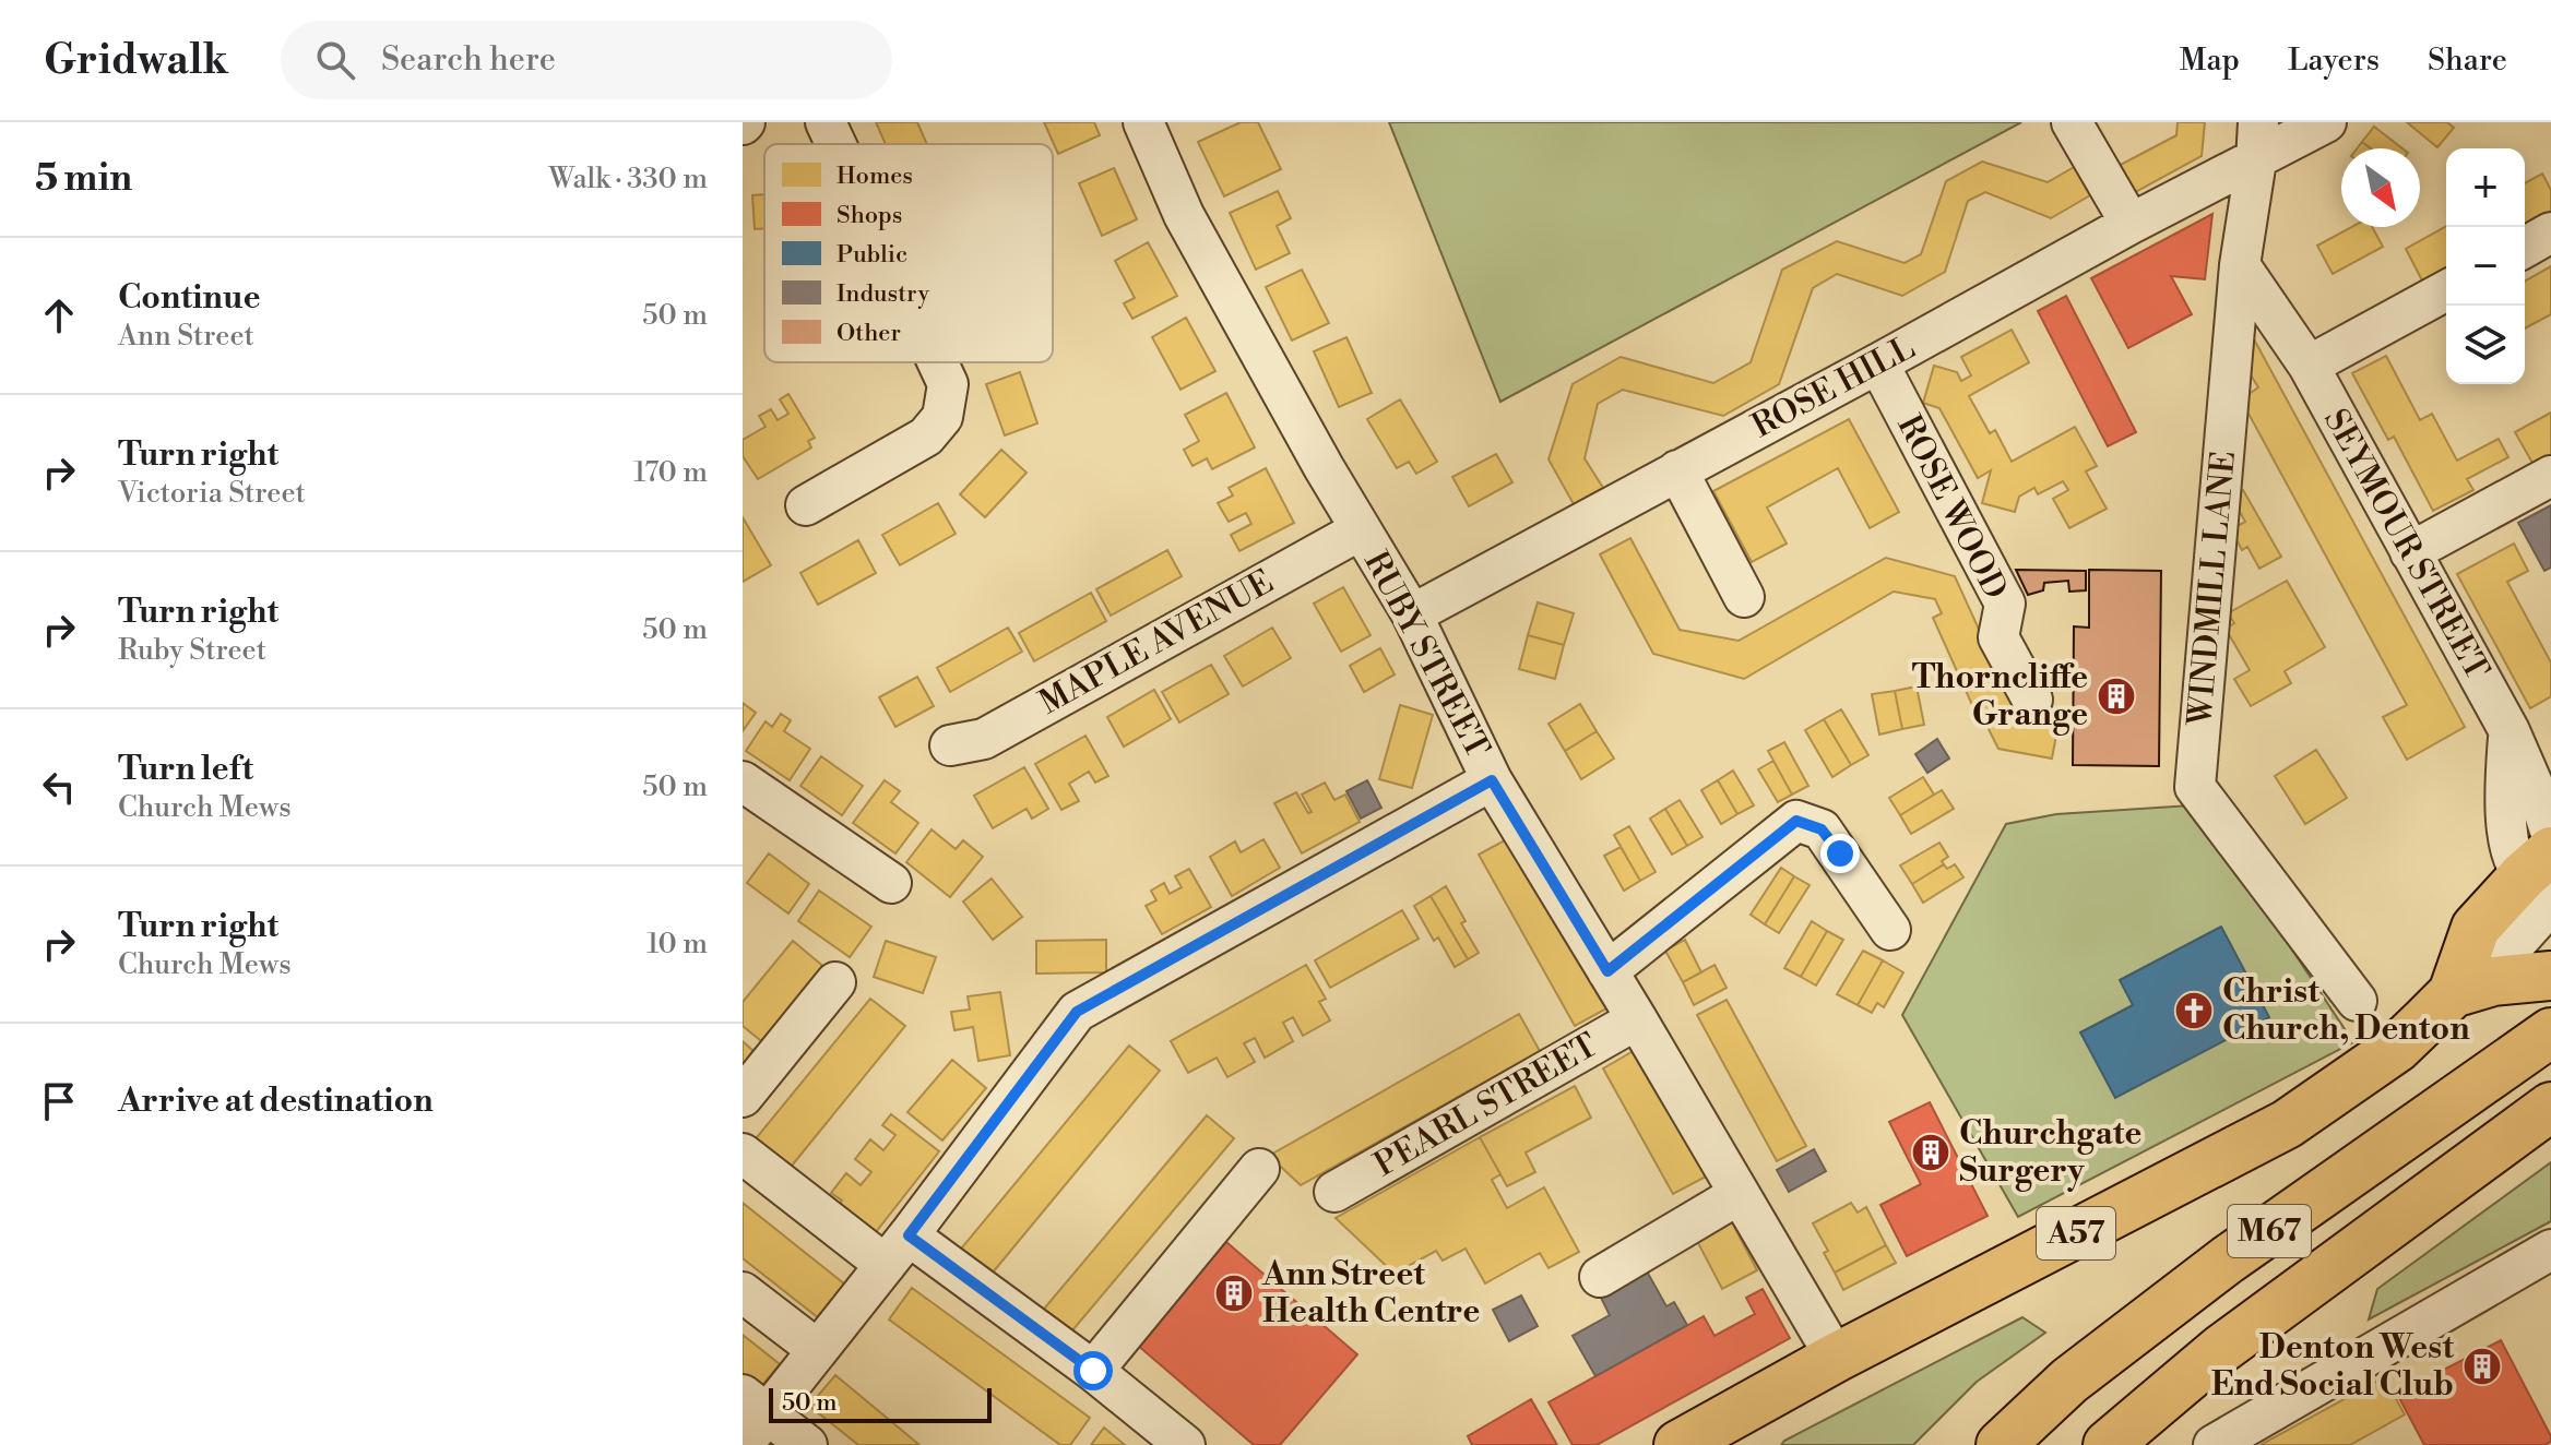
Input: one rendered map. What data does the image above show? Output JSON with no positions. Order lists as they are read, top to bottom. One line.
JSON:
{"streets":{"main road":["M67","A57"],"street":["ROSE HILL","ROSE WOOD","SEYMOUR STREET","WINDMILL LANE","MAPLE AVENUE","RUBY STREET","PEARL STREET"]},"crossings":[["ROSE HILL","ROSE WOOD"],["ROSE HILL","WINDMILL LANE"],["ROSE HILL","RUBY STREET"],["SEYMOUR STREET","WINDMILL LANE"],["MAPLE AVENUE","RUBY STREET"],["RUBY STREET","PEARL STREET"],["RUBY STREET","A57"]],"places":{"building":["Thorncliffe Grange","Churchgate Surgery","Ann Street Health Centre","Denton West End Social Club"],"church":["Christ Church, Denton"]},"legend":["Homes","Shops","Public","Industry","Other"],"scale_bar":"50 m","north":"bottom right","page":{"header":"Gridwalk","search":"Search here","nav":["Map","Layers","Share"],"heading":["5 min","Walk · 330 m"],"map_buttons":["+","−"],"list":[["Continue","Ann Street","50 m"],["Turn right","Victoria Street","170 m"],["Turn right","Ruby Street","50 m"],["Turn left","Church Mews","50 m"],["Turn right","Church Mews","10 m"],"Arrive at destination"],"scale":"50 m"}}
